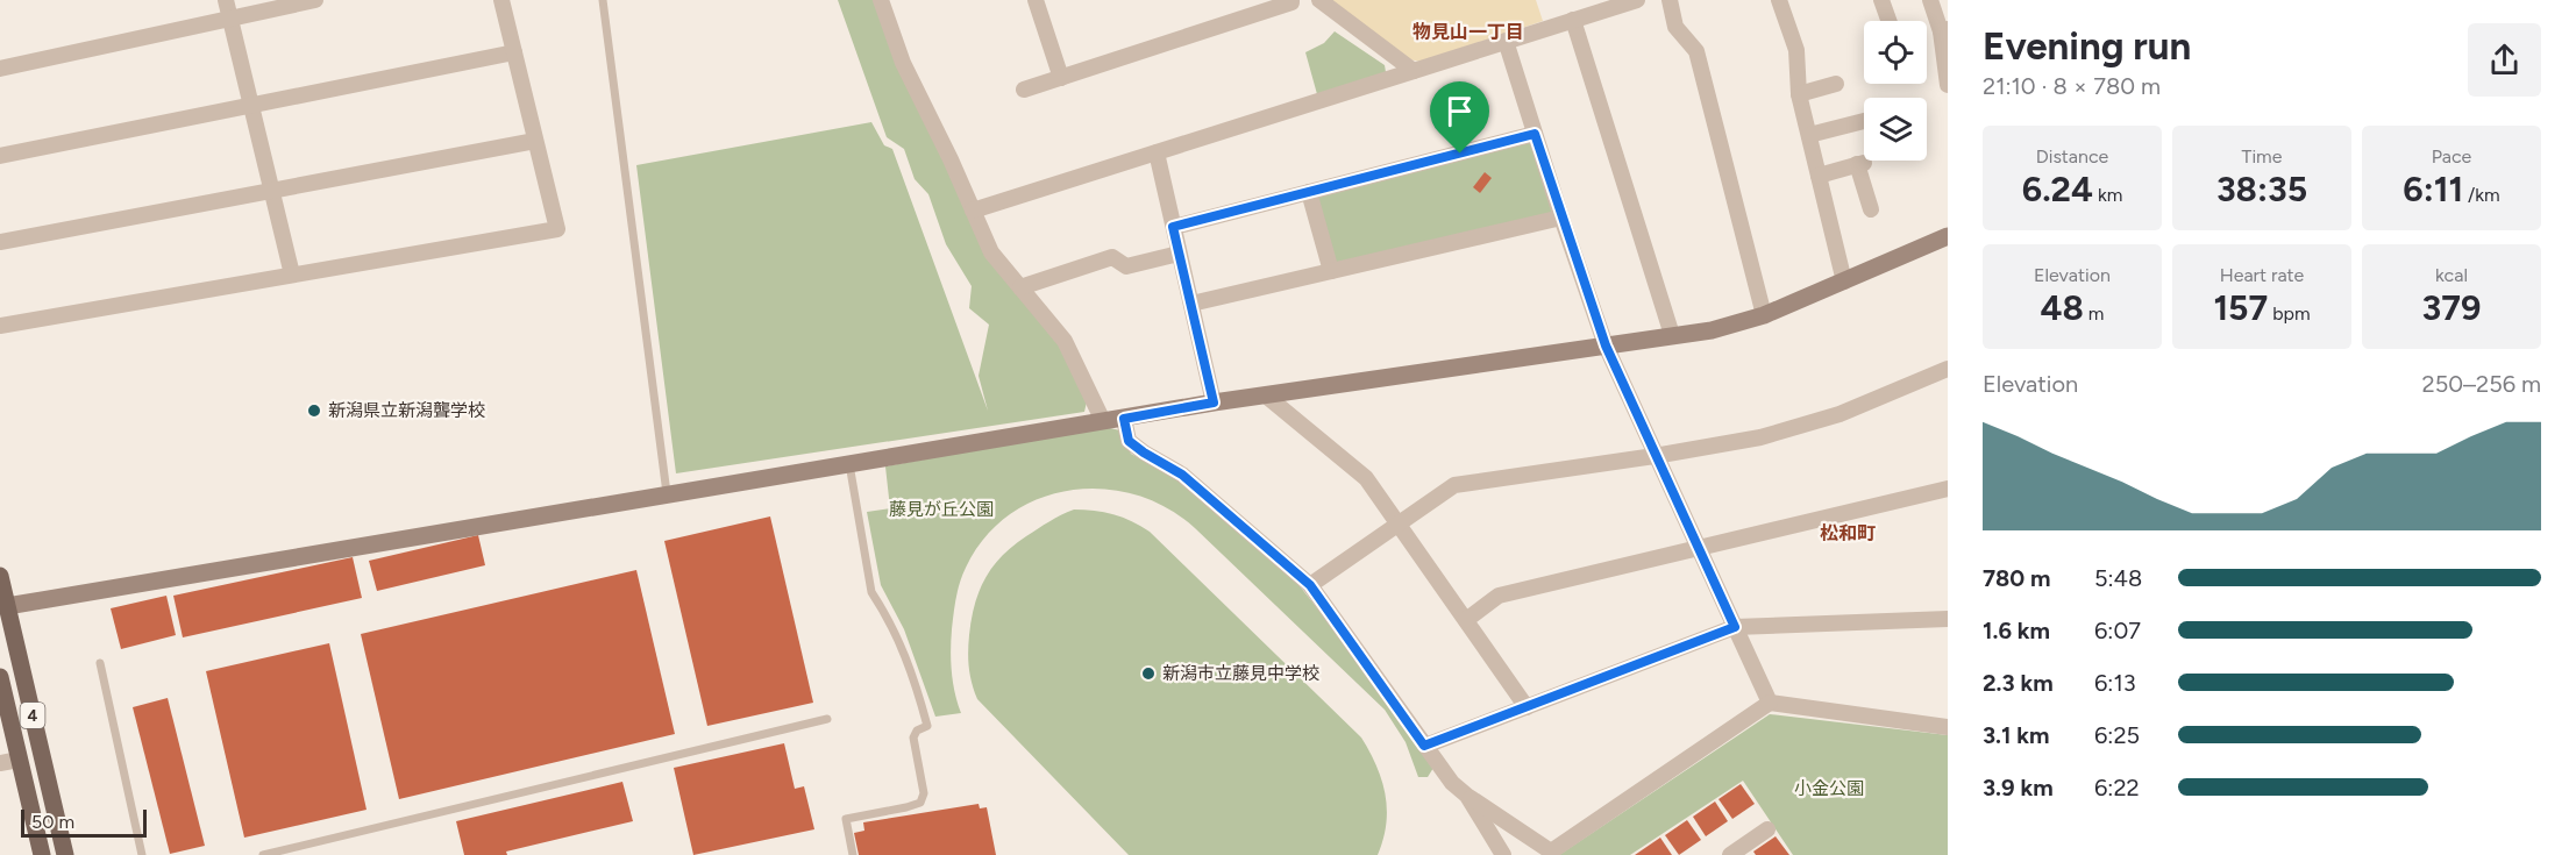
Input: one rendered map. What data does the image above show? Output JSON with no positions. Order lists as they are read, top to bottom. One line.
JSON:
{"streets":{"main road":["4"]},"districts":["物見山一丁目","松和町"],"parks":["藤見が丘公園","小金公園"],"places":["新潟県立新潟聾学校","新潟市立藤見中学校"],"scale_bar":"50 m","page":{"heading":["Evening run","21:10 · 8 × 780 m"],"stats":[["Distance","6.24 km"],["Time","38:35"],["Pace","6:11 /km"],["Elevation","48 m"],["Heart rate","157 bpm"],["kcal","379"]],"chart":["Elevation","250–256 m"],"list":[{"name":"780 m","note":"5:48"},{"name":"1.6 km","note":"6:07"},{"name":"2.3 km","note":"6:13"},{"name":"3.1 km","note":"6:25"},{"name":"3.9 km","note":"6:22"}],"scale":"50 m"}}
